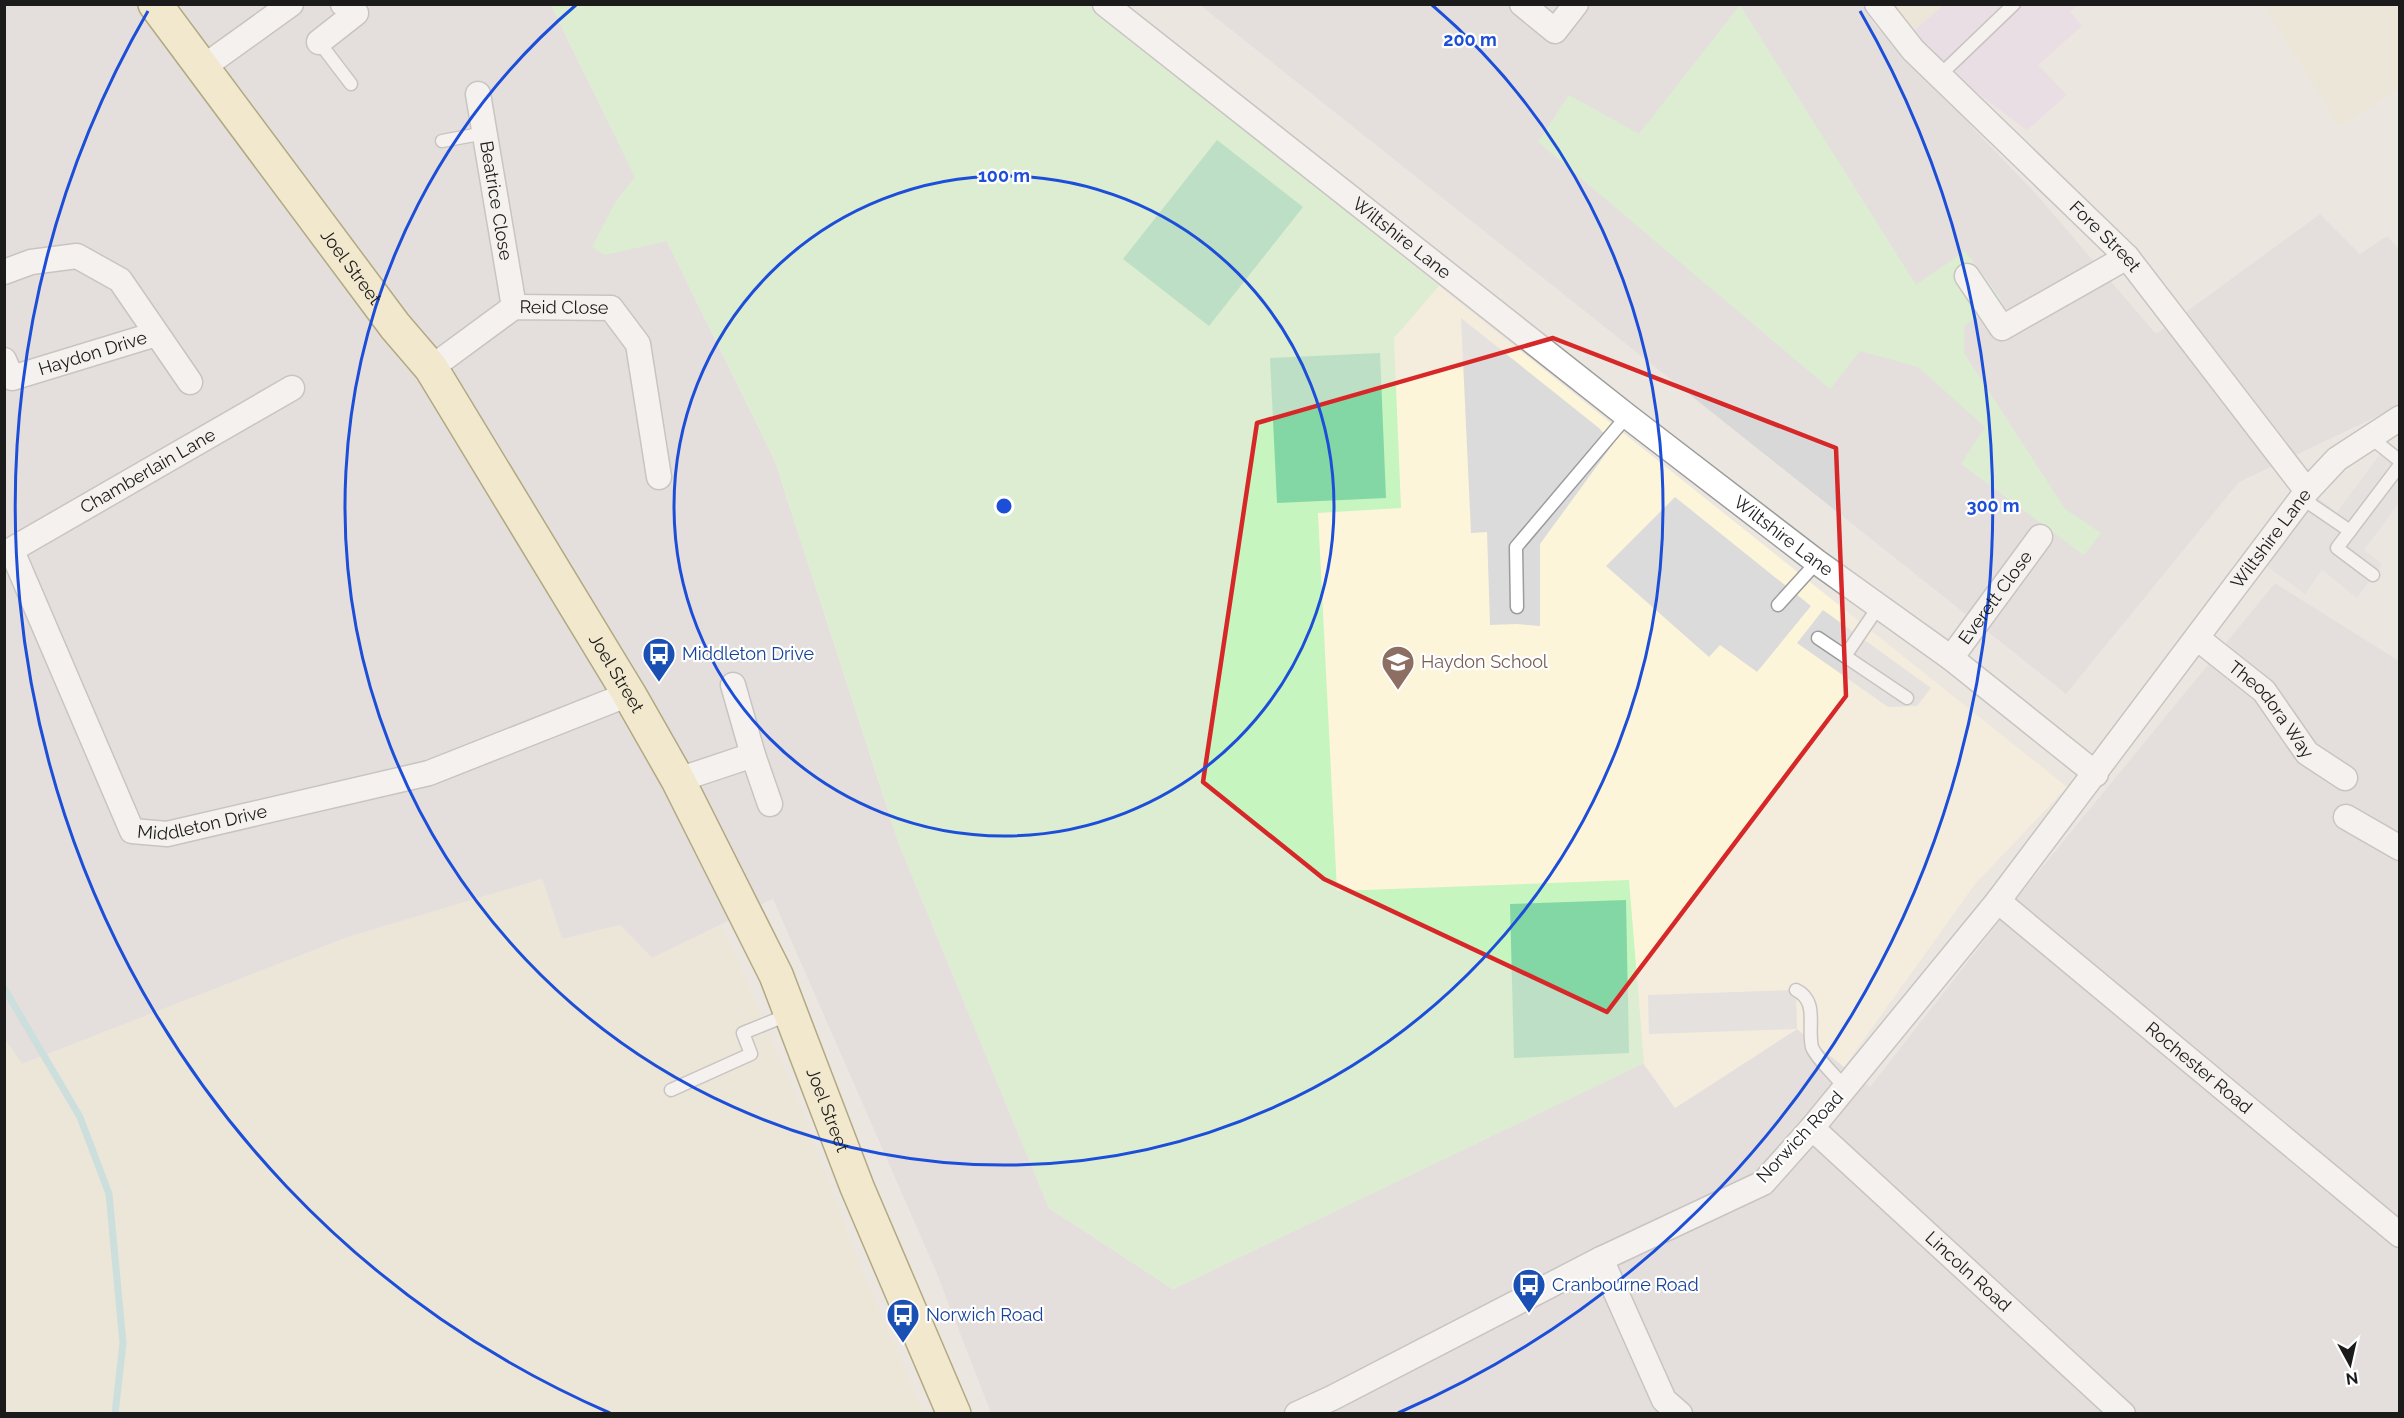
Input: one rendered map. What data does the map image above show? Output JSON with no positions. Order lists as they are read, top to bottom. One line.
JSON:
{"streets":{"main road":["Joel Street"],"street":["Beatrice Close","Wiltshire Lane","Fore Street","Reid Close","Haydon Drive","Chamberlain Lane","Everett Close","Theodora Way","Middleton Drive","Rochester Road","Norwich Road","Lincoln Road"]},"crossings":[["Beatrice Close","Reid Close"],["Wiltshire Lane","Fore Street"],["Wiltshire Lane","Everett Close"],["Wiltshire Lane","Theodora Way"],["Wiltshire Lane","Norwich Road"],["Joel Street","Reid Close"],["Joel Street","Middleton Drive"],["Chamberlain Lane","Middleton Drive"],["Rochester Road","Norwich Road"],["Norwich Road","Lincoln Road"]],"places":{"bus stop":["Middleton Drive","Cranbourne Road","Norwich Road"],"school or university":["Haydon School"]},"north":"bottom","rings":["200 m","100 m","300 m"]}
